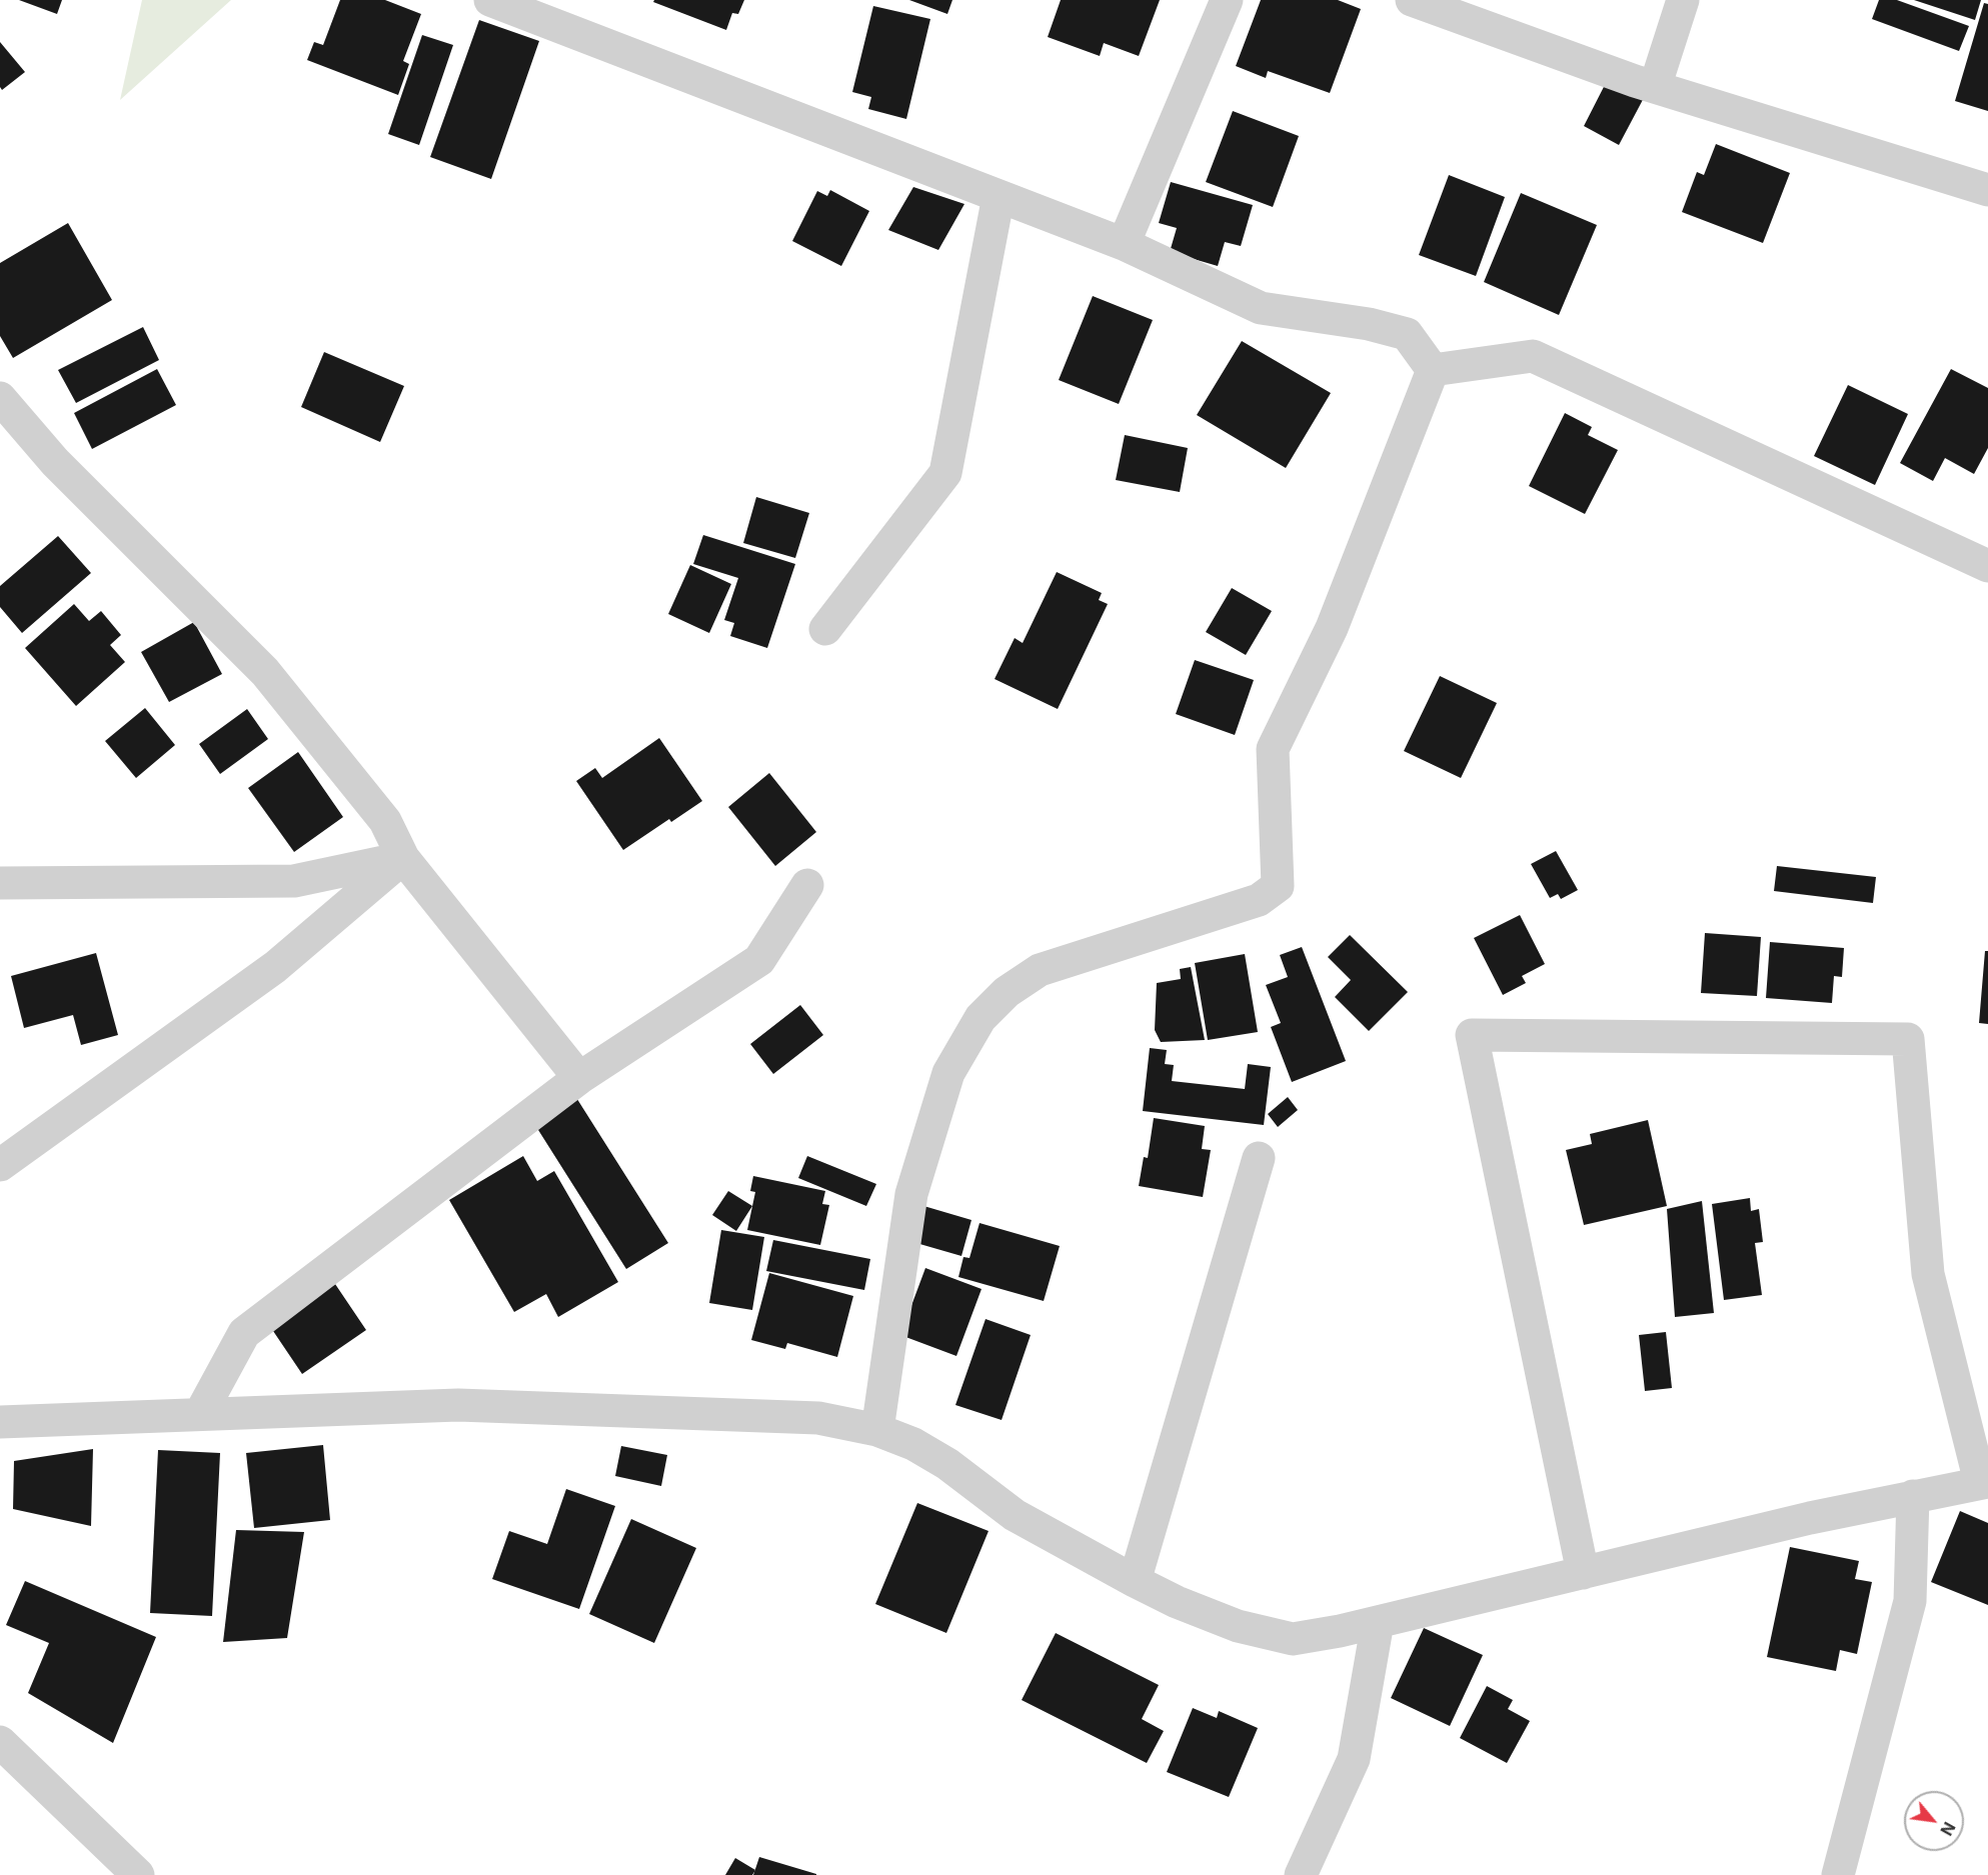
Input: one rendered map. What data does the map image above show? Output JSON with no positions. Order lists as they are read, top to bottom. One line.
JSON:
{"north":"bottom right"}
